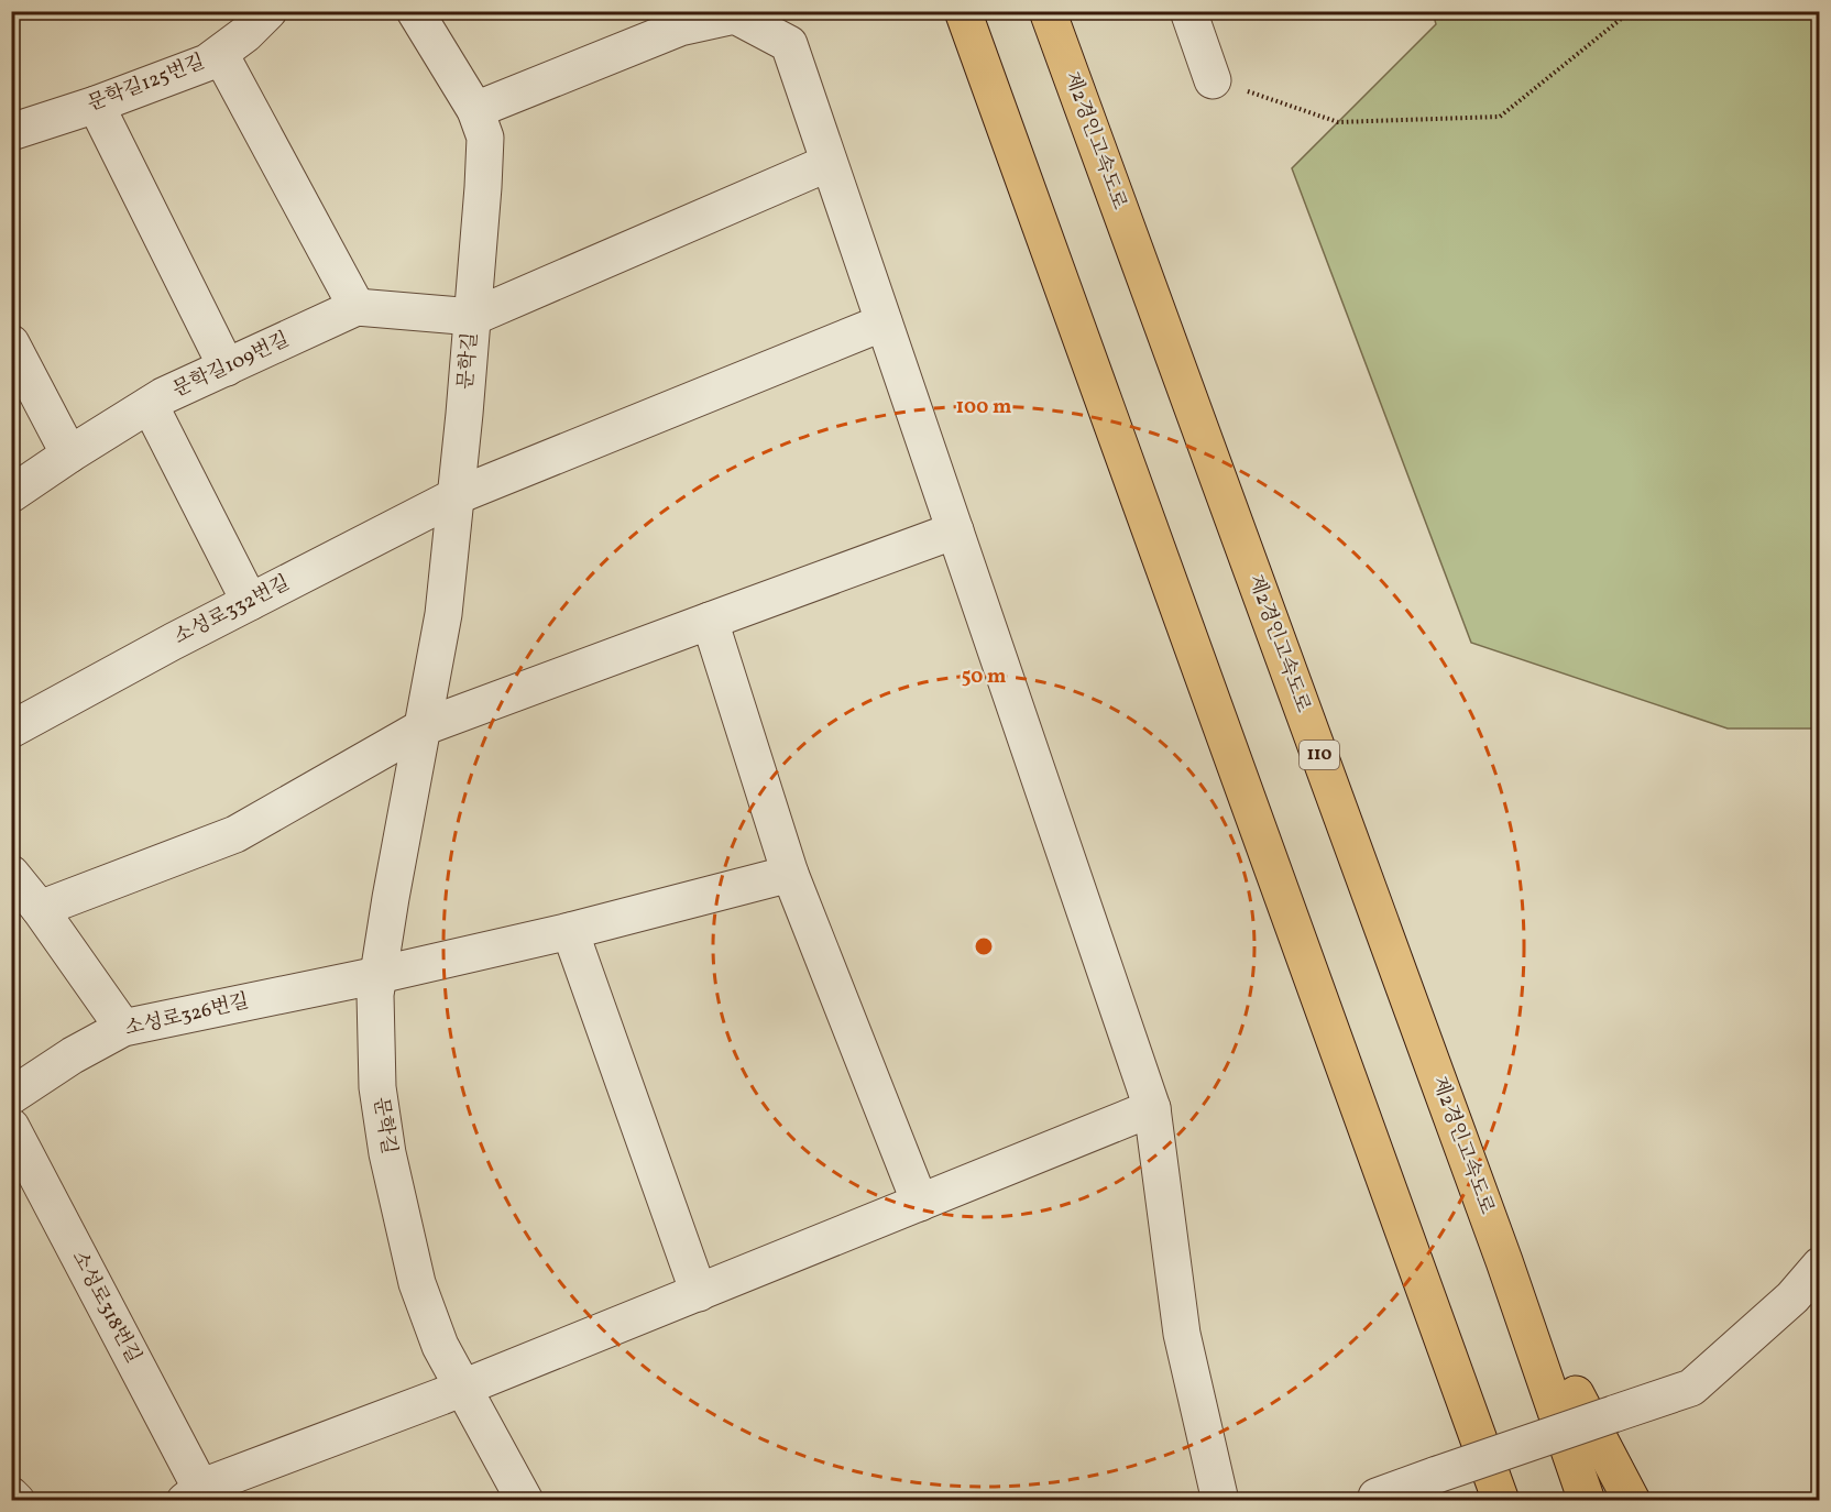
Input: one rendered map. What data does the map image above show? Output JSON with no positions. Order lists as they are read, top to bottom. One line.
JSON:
{"streets":{"highway":["제2경인고속도로","110"],"street":["문학길125번길","문학길","문학길109번길","소성로332번길","소성로326번길","소성로318번길"]},"crossings":[["문학길","문학길109번길"],["문학길","소성로332번길"],["문학길","소성로326번길"],["문학길","소성로318번길"]],"rings":["100 m","50 m"]}
